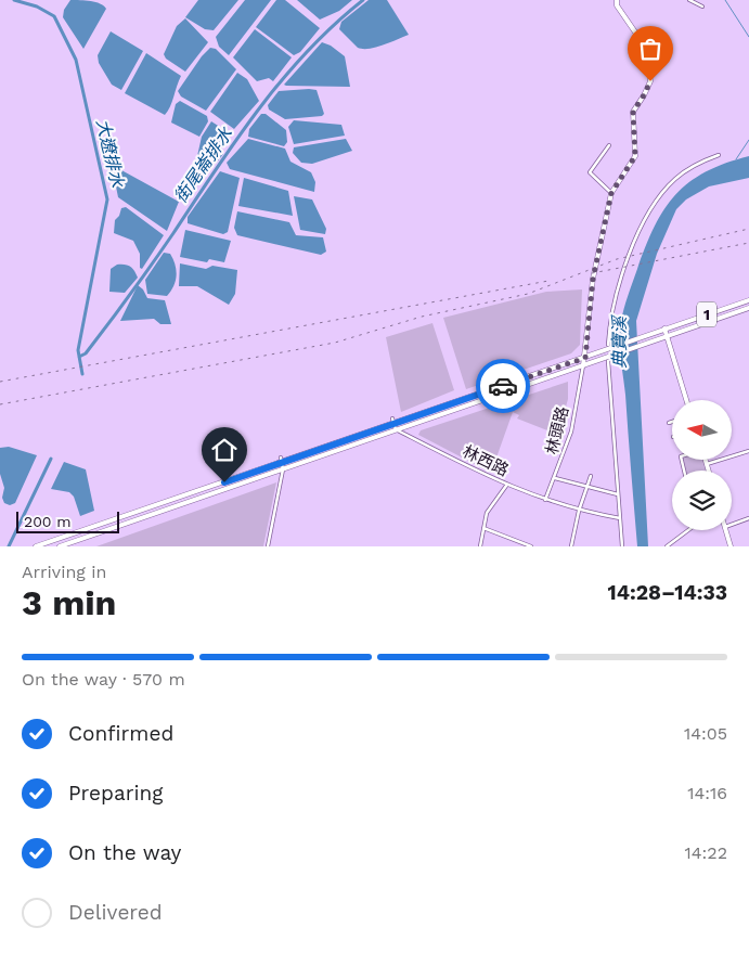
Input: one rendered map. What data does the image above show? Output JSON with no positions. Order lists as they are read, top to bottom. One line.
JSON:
{"streets":{"main road":["1"],"street":["林頭路","林西路"]},"crossings":[["1","林頭路"],["1","林西路"],["林頭路","林西路"]],"water":["大遼排水","街尾崙排水","典寶溪"],"scale_bar":"200 m","north":"left","page":{"scale":"200 m","heading":["3 min","Arriving in","14:28–14:33"],"bar":"On the way · 570 m","list":[["Confirmed","14:05"],["Preparing","14:16"],["On the way","14:22"],"Delivered"]}}
